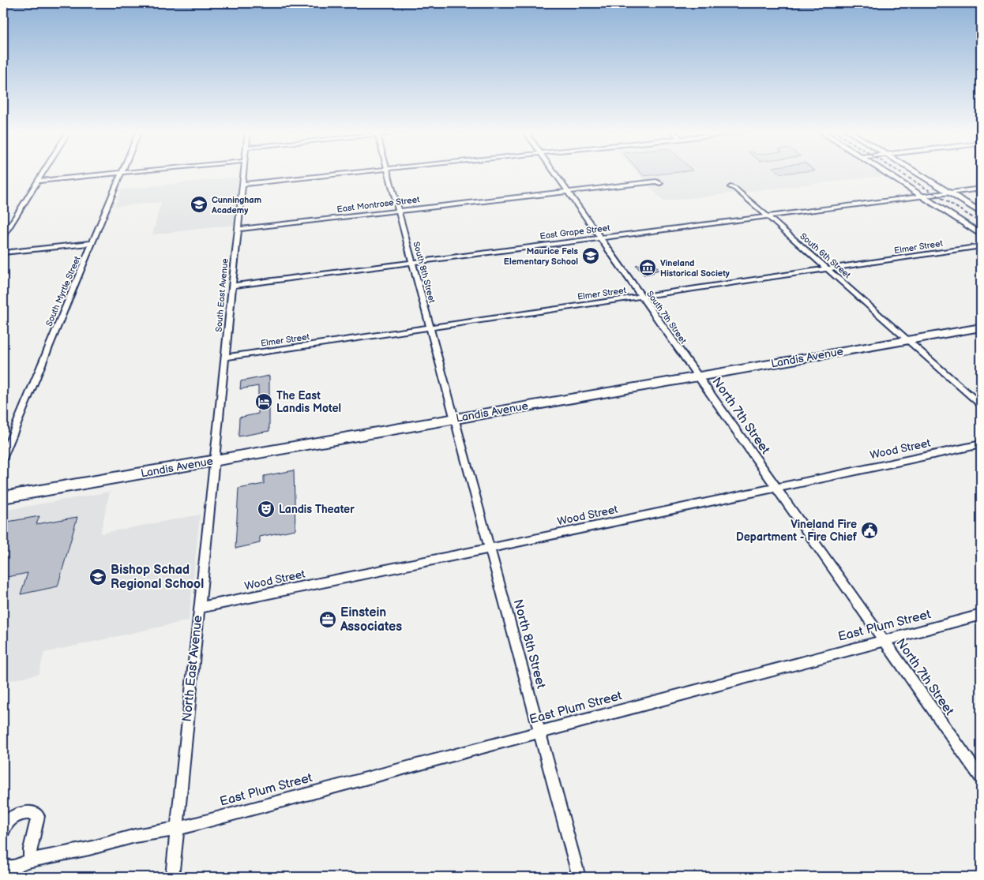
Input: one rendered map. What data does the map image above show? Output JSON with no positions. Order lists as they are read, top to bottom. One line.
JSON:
{"streets":{"main road":["Landis Avenue"],"street":["East Montrose Street","East Grape Street","Elmer Street","South 6th Street","South 8th Street","South Myrtle Street","South East Avenue","South 7th Street","North 7th Street","Wood Street","East Plum Street","North 8th Street","North East Avenue"]},"crossings":[["East Montrose Street","South 8th Street"],["East Montrose Street","South East Avenue"],["East Montrose Street","South 7th Street"],["East Grape Street","South 6th Street"],["East Grape Street","South 8th Street"],["East Grape Street","South East Avenue"],["East Grape Street","South 7th Street"],["Elmer Street","South 6th Street"],["Elmer Street","South 8th Street"],["Elmer Street","South East Avenue"],["Elmer Street","South 7th Street"],["South 6th Street","Landis Avenue"],["South 8th Street","Landis Avenue"],["South 8th Street","North 8th Street"],["South East Avenue","Landis Avenue"],["South East Avenue","North East Avenue"],["South 7th Street","Landis Avenue"],["South 7th Street","North 7th Street"],["Landis Avenue","North 7th Street"],["Landis Avenue","North 8th Street"],["Landis Avenue","North East Avenue"],["North 7th Street","Wood Street"],["North 7th Street","East Plum Street"],["Wood Street","North 8th Street"],["Wood Street","North East Avenue"],["East Plum Street","North 8th Street"],["East Plum Street","North East Avenue"]],"places":{"school or university":["Cunningham Academy","Maurice Fels Elementary School","Bishop Schad Regional School"],"museum":["Vineland Historical Society"],"hotel":["The East Landis Motel"],"theatre":["Landis Theater"],"public building":["Vineland Fire Department - Fire Chief"],"office":["Einstein Associates"]}}
